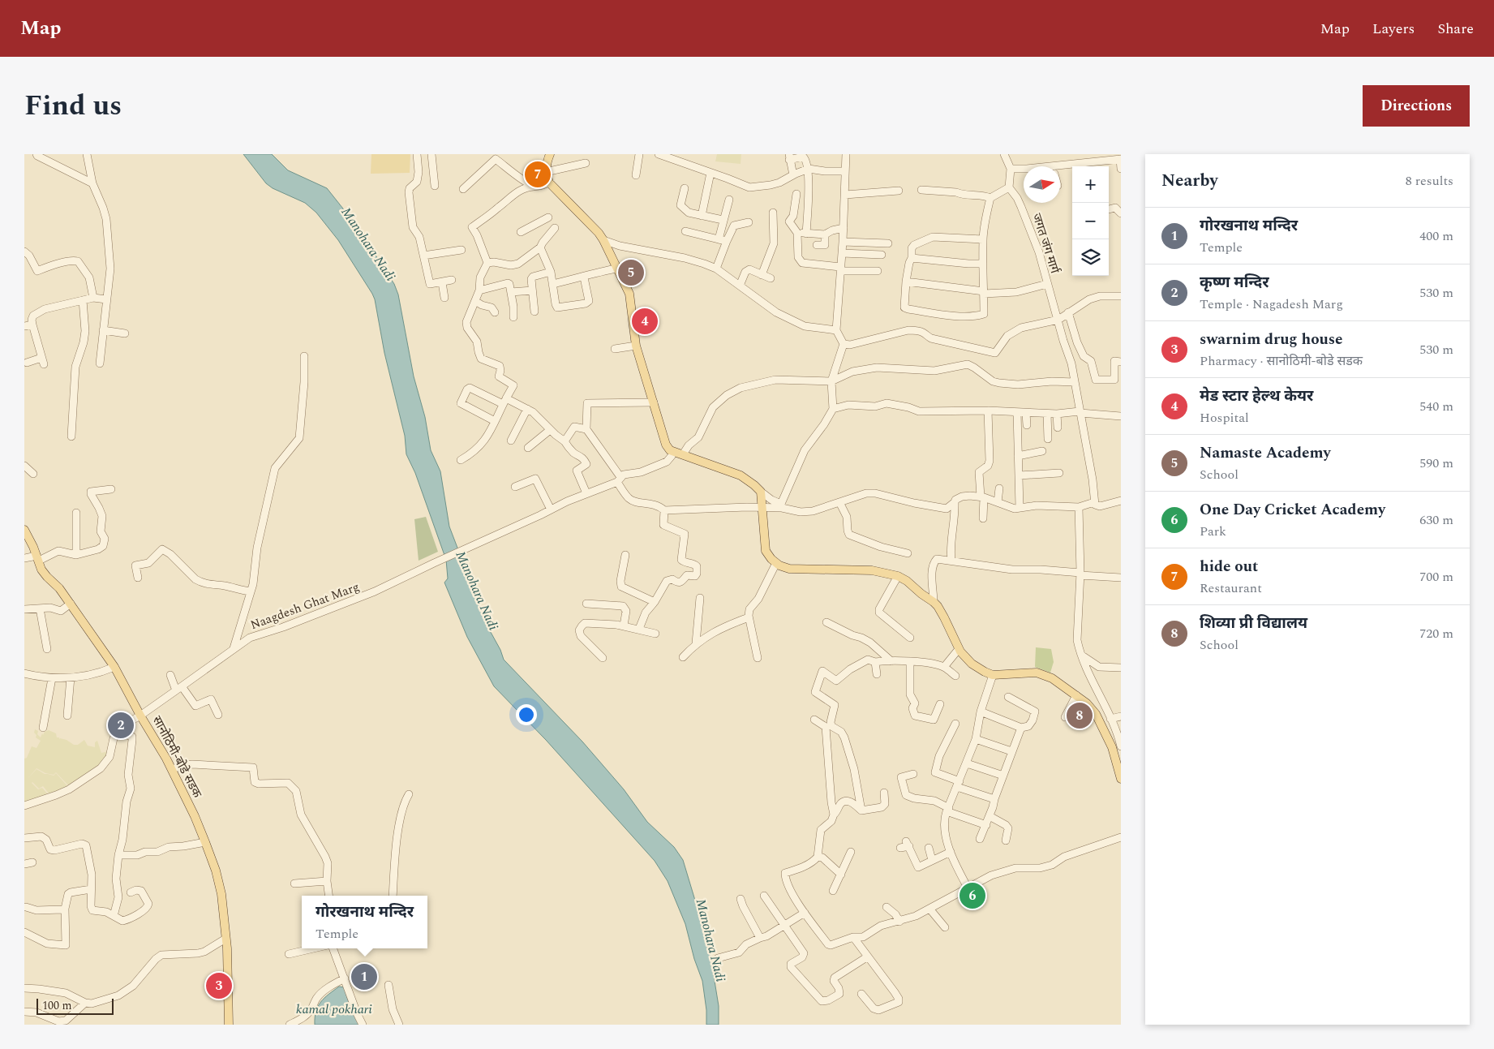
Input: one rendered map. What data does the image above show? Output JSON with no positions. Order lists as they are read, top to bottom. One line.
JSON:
{"streets":{"main road":["सानोठिमी-बोडे सडक"],"street":["जगत जंग मार्ग","Naagdesh Ghat Marg"]},"crossings":[["Naagdesh Ghat Marg","सानोठिमी-बोडे सडक"]],"water":["Manohara Nadi","kamal pokhari"],"scale_bar":"100 m","north":"right","page":{"header":"Map","nav":["Map","Layers","Share"],"title":"Find us","buttons":"Directions","heading":["Nearby","8 results"],"pins":["7","5","4","8","2","6","1","3"],"map_buttons":["+","−"],"list":[{"mark":"1","name":"गोरखनाथ मन्दिर","note":"Temple","value":"400 m"},{"mark":"2","name":"कृष्ण मन्दिर","note":"Temple · Nagadesh Marg","value":"530 m"},{"mark":"3","name":"swarnim drug house","note":"Pharmacy · सानोठिमी-बोडे सडक","value":"530 m"},{"mark":"4","name":"मेड स्टार हेल्थ केयर","note":"Hospital","value":"540 m"},{"mark":"5","name":"Namaste Academy","note":"School","value":"590 m"},{"mark":"6","name":"One Day Cricket Academy","note":"Park","value":"630 m"},{"mark":"7","name":"hide out","note":"Restaurant","value":"700 m"},{"mark":"8","name":"शिव्या प्री विद्यालय","note":"School","value":"720 m"}],"popup":["गोरखनाथ मन्दिर","Temple"],"scale":"100 m"}}
